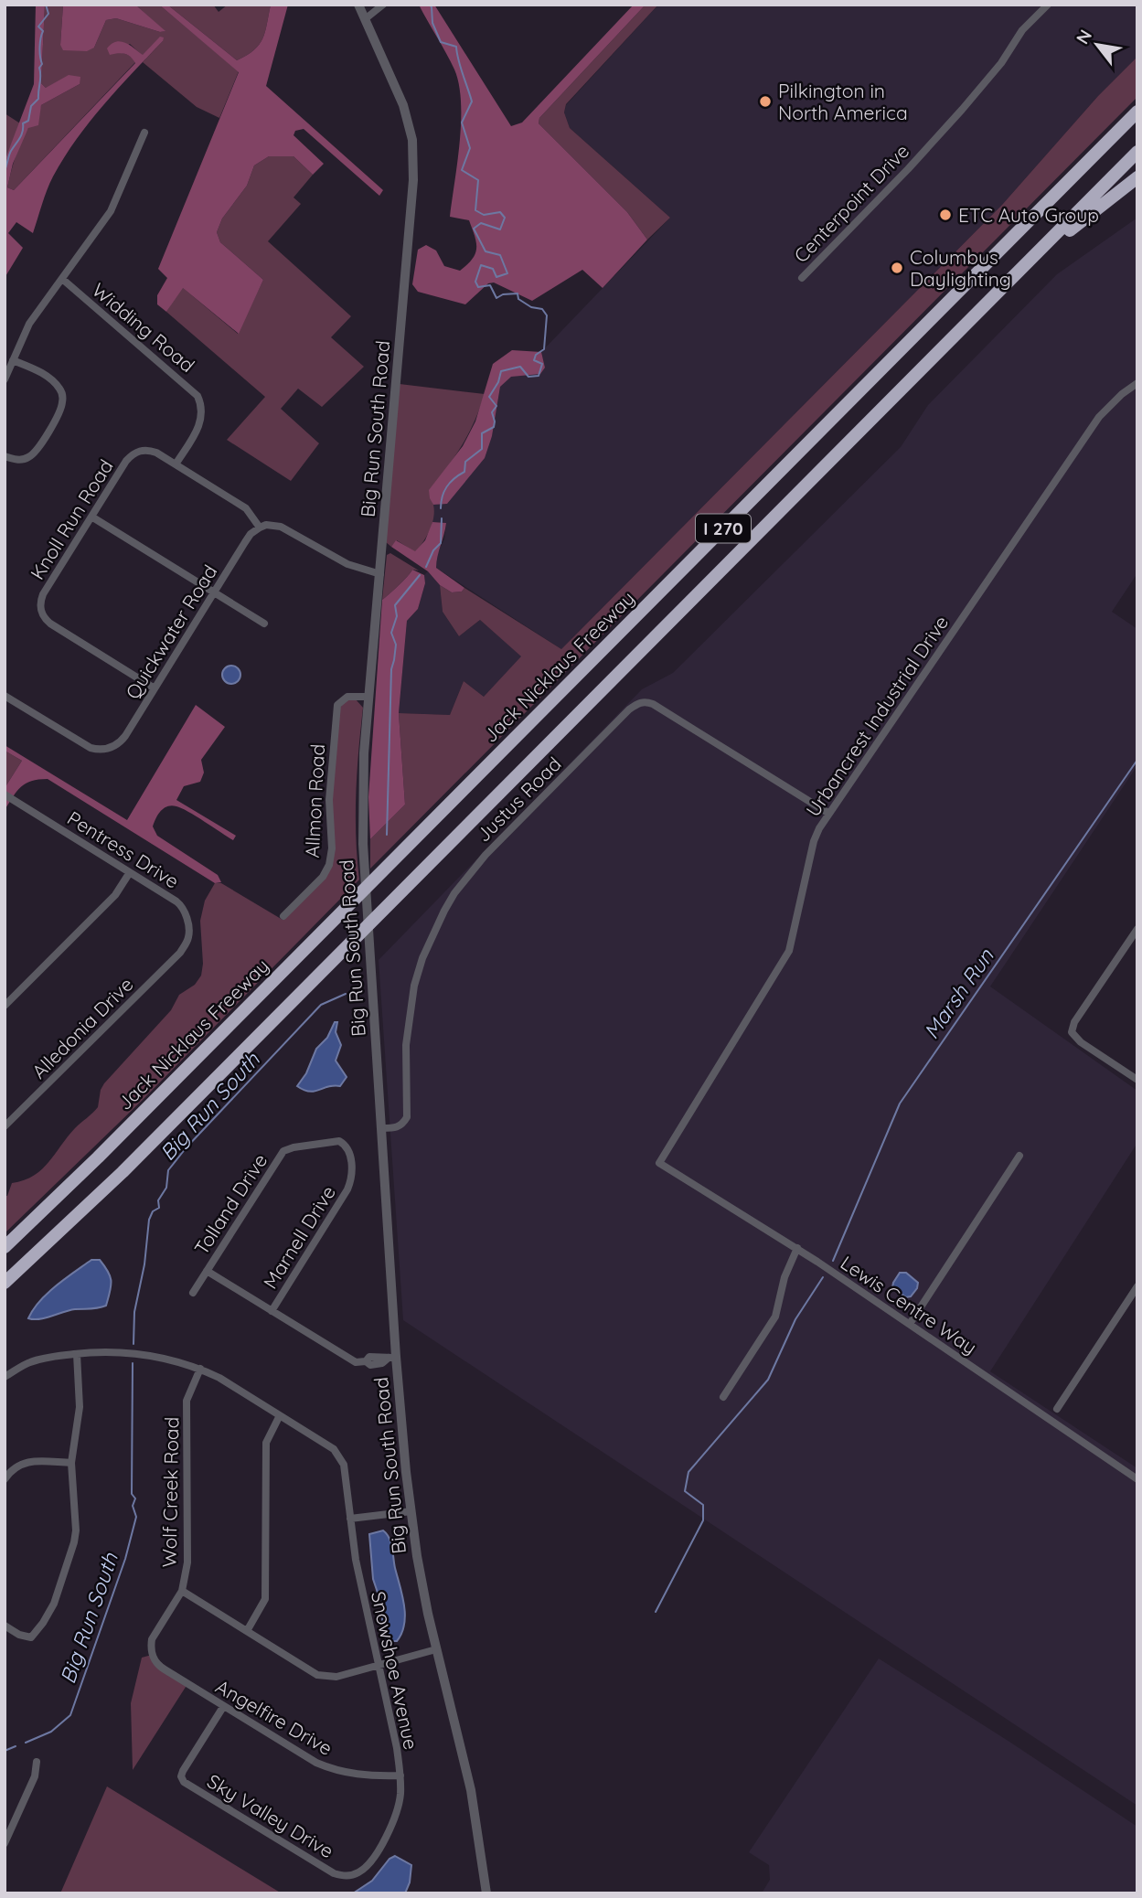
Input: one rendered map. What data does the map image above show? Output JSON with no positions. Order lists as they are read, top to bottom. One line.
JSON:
{"streets":{"highway":["I 270","Jack Nicklaus Freeway"],"street":["Centerpoint Drive","Widding Road","Big Run South Road","Knoll Run Road","Quickwater Road","Urbancrest Industrial Drive","Justus Road","Allmon Road","Pentress Drive","Alledonia Drive","Tolland Drive","Marnell Drive","Lewis Centre Way","Wolf Creek Road","Snowshoe Avenue","Angelfire Drive","Sky Valley Drive"]},"crossings":[["Widding Road","Knoll Run Road"],["Big Run South Road","Justus Road"],["Big Run South Road","Allmon Road"],["Knoll Run Road","Quickwater Road"],["Urbancrest Industrial Drive","Justus Road"],["Urbancrest Industrial Drive","Lewis Centre Way"],["Pentress Drive","Alledonia Drive"],["Tolland Drive","Marnell Drive"],["Wolf Creek Road","Angelfire Drive"],["Snowshoe Avenue","Angelfire Drive"],["Snowshoe Avenue","Sky Valley Drive"],["Angelfire Drive","Sky Valley Drive"]],"water":["Marsh Run","Big Run South"],"places":["Pilkington in North America","ETC Auto Group","Columbus Daylighting"],"north":"top left"}
